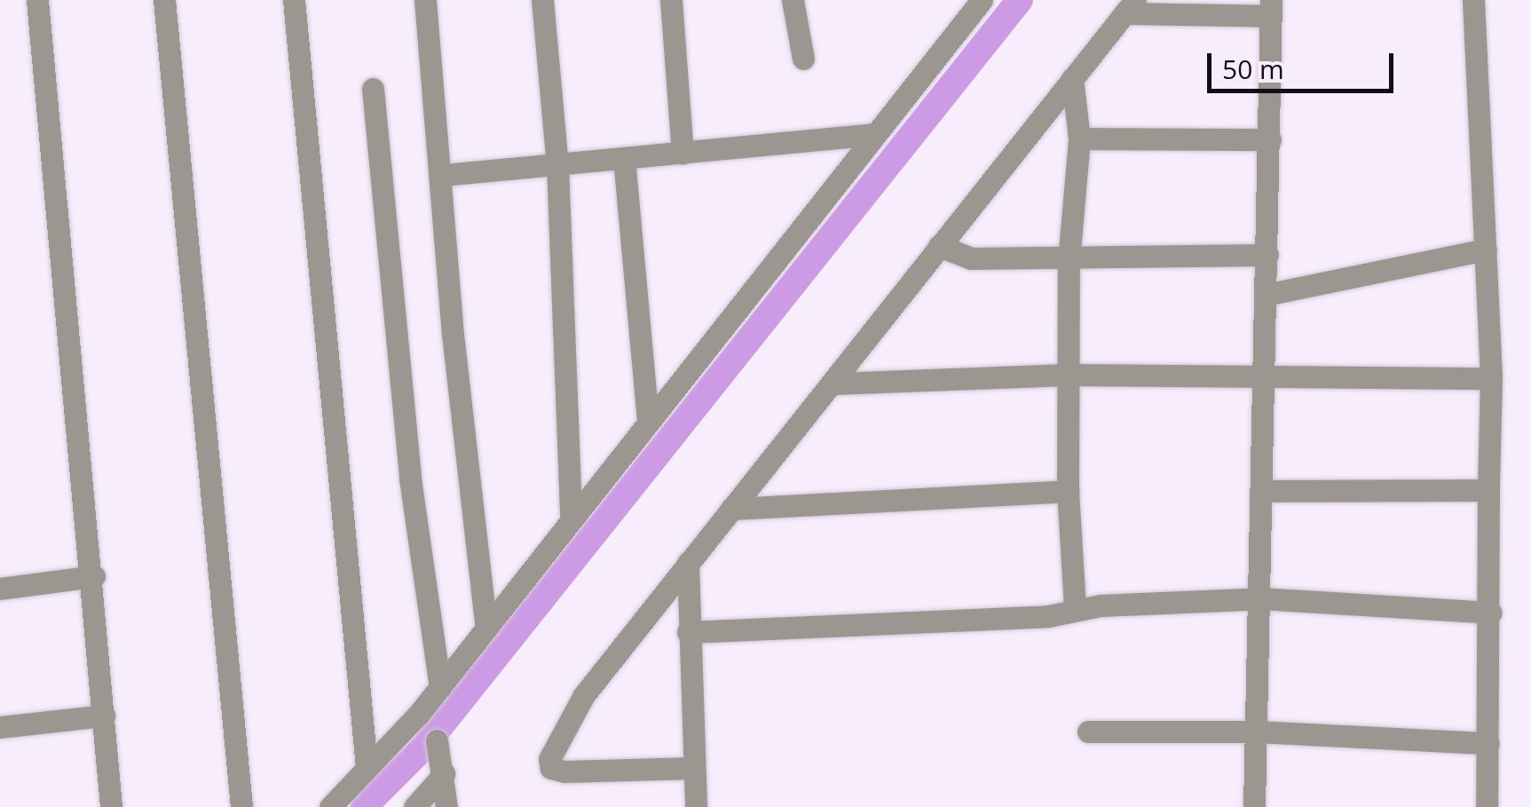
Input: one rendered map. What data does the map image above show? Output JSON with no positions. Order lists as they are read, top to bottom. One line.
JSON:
{"scale_bar":"50 m"}
